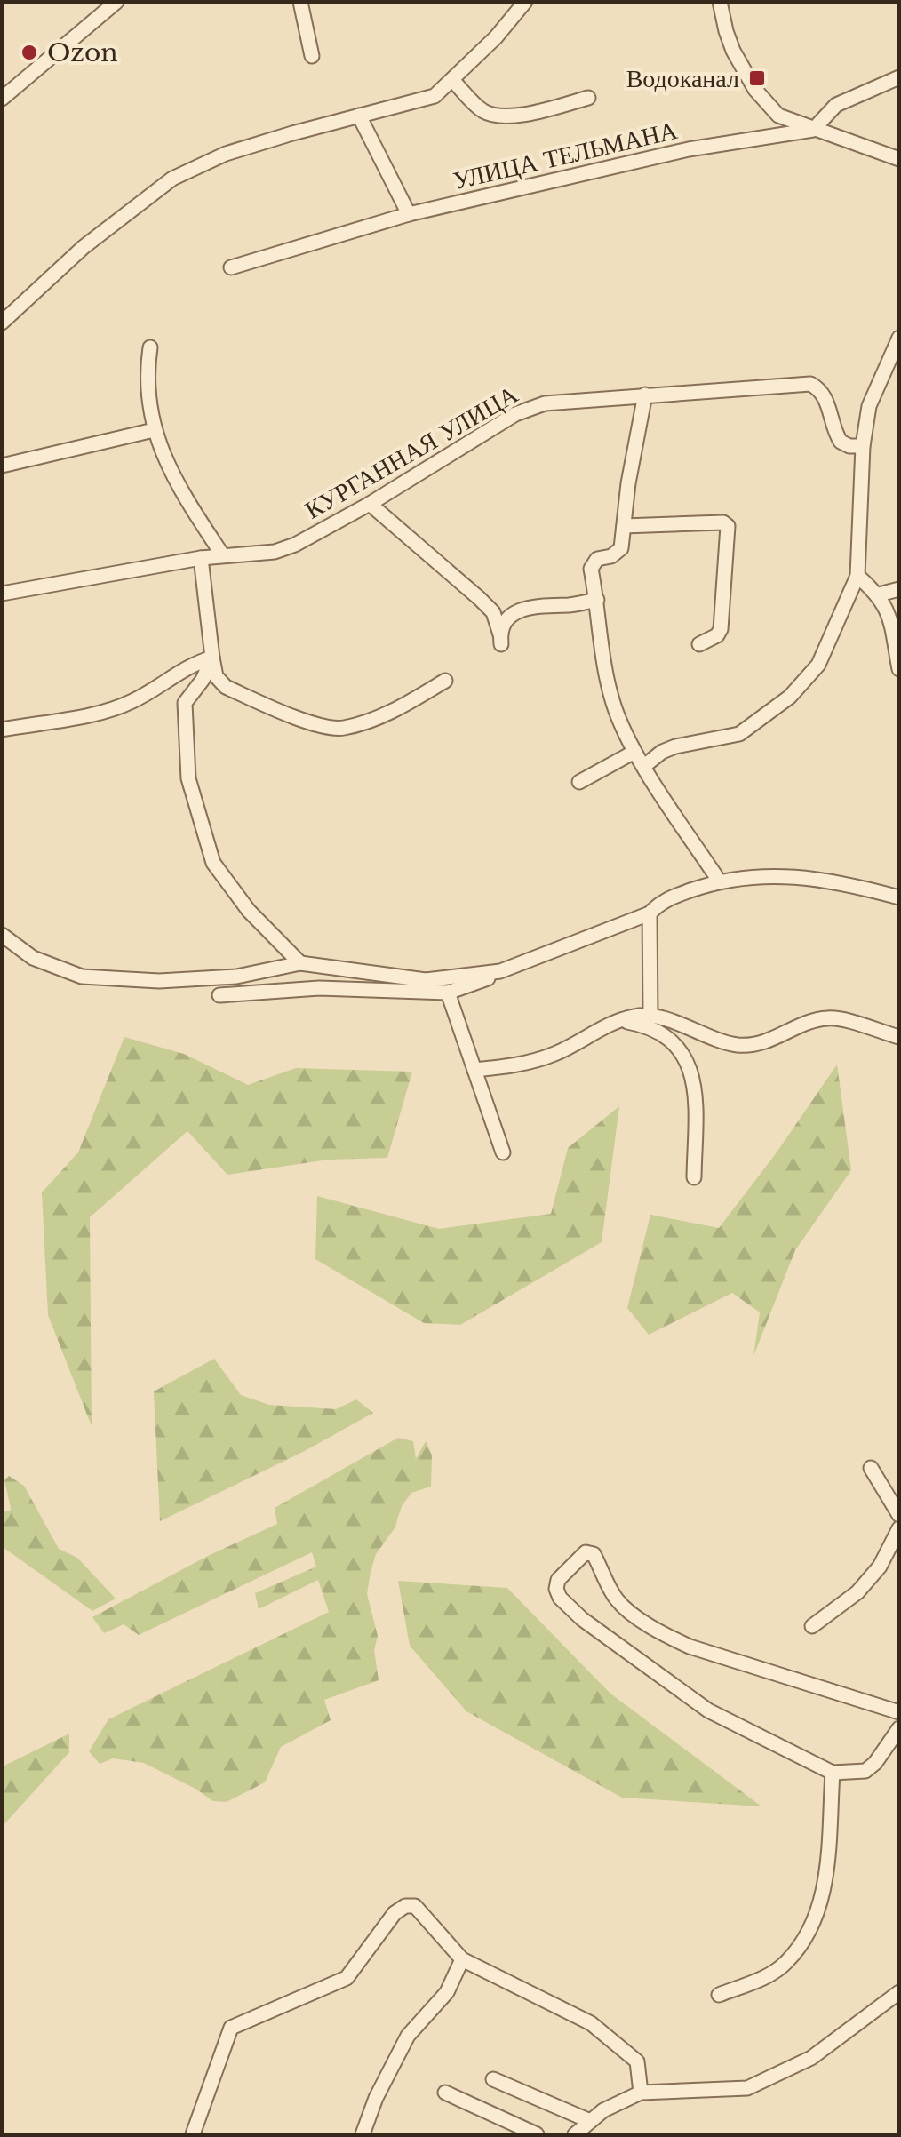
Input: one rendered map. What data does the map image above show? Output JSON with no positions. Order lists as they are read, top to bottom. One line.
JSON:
{"streets":{"street":["УЛИЦА ТЕЛЬМАНА","КУРГАННАЯ УЛИЦА"]},"places":{"other":["Ozon"],"transit":["Водоканал"]}}
